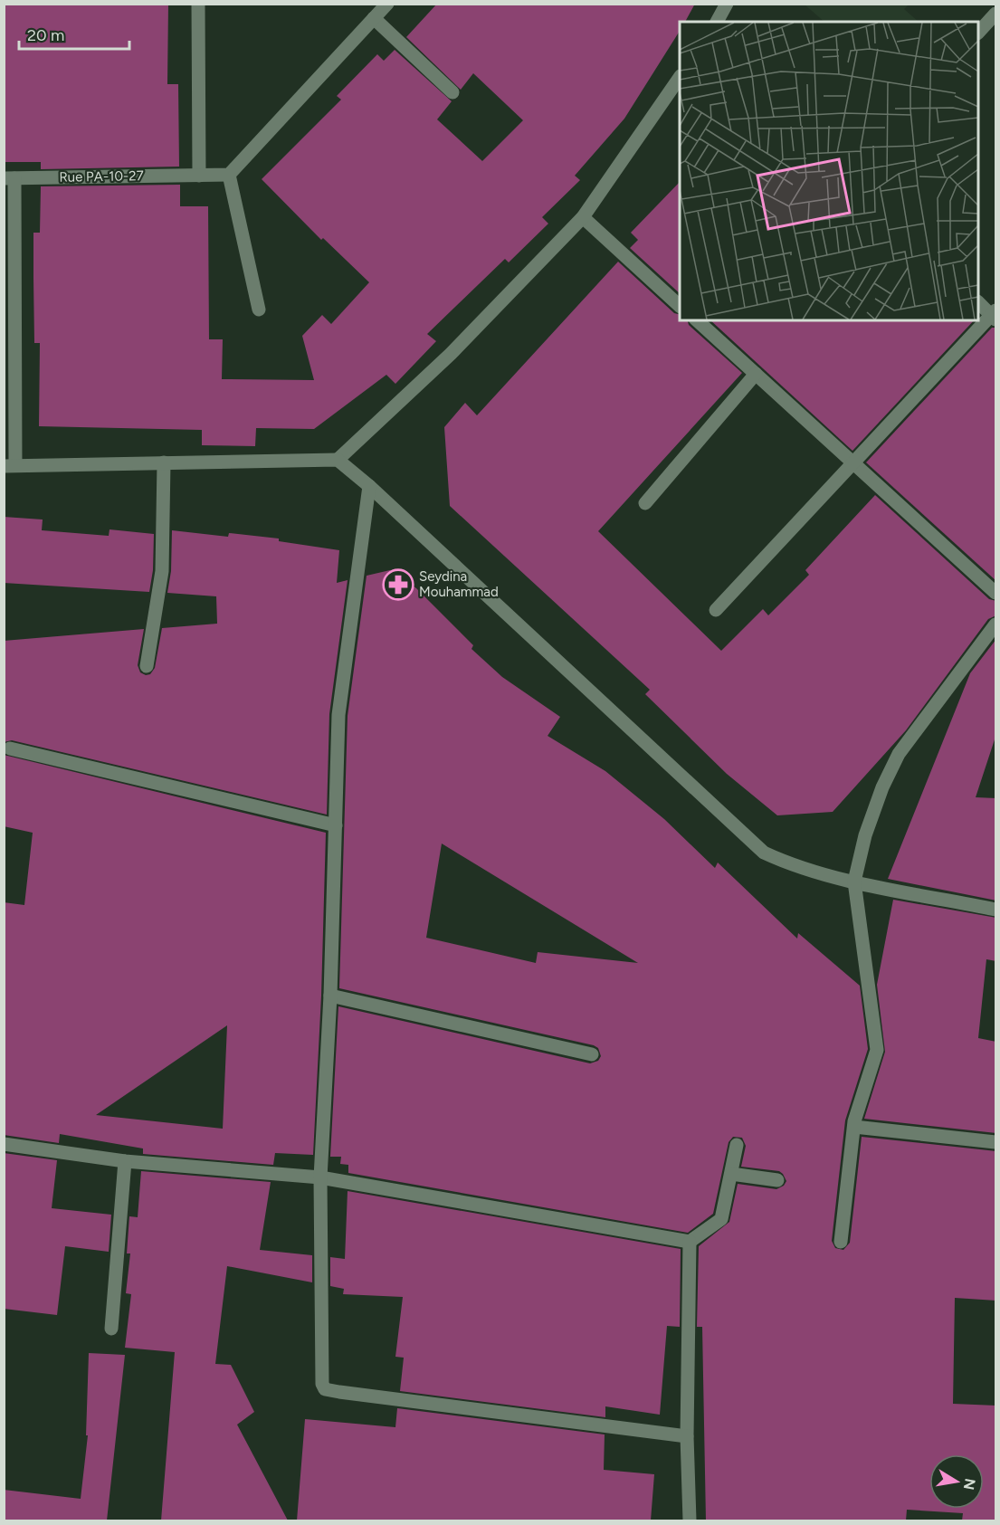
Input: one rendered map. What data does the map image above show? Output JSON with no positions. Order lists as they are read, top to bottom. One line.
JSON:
{"streets":{"street":["Rue PA-10-27"]},"places":{"pharmacy":["Seydina Mouhammad"]},"scale_bar":"20 m","north":"right"}
